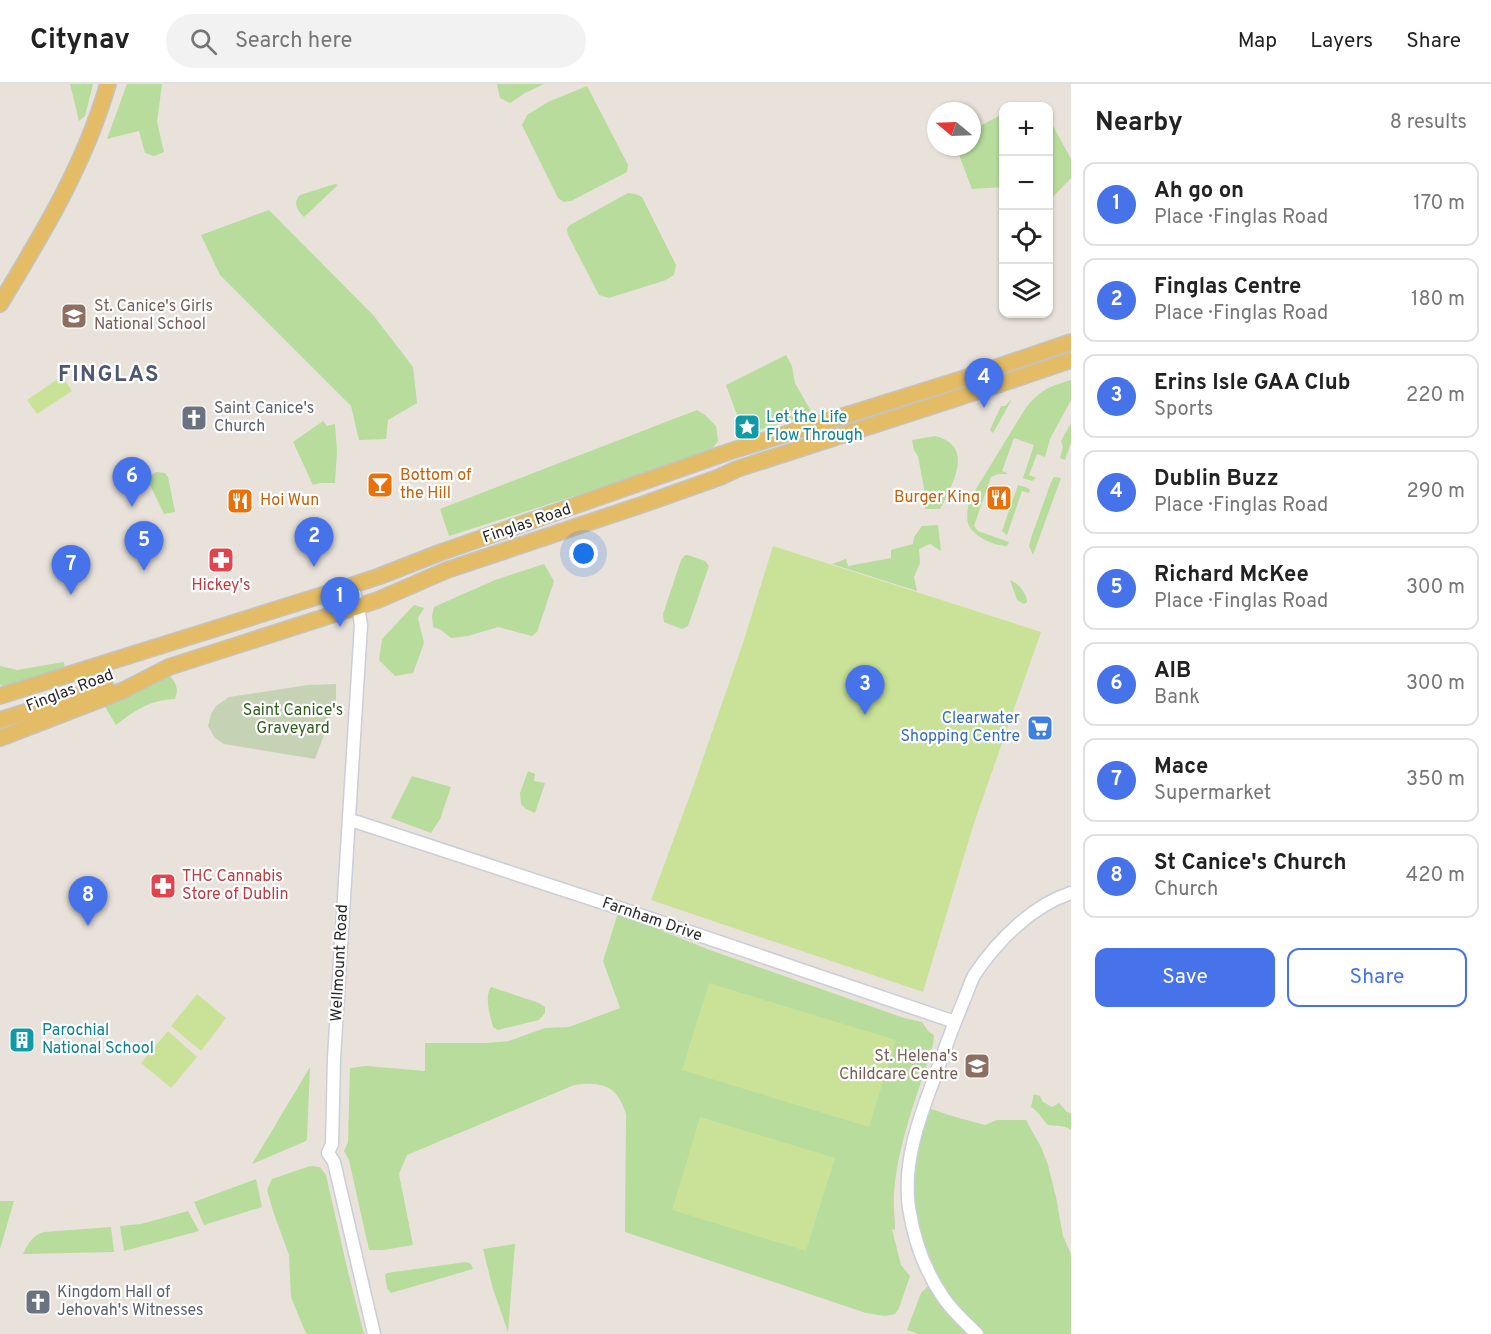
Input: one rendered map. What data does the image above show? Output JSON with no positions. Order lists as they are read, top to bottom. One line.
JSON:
{"streets":{"main road":["Finglas Road"],"street":["Farnham Drive","Wellmount Road"]},"crossings":[["Finglas Road","Wellmount Road"],["Farnham Drive","Wellmount Road"]],"districts":["FINGLAS"],"parks":["Saint Canice's Graveyard"],"places":{"school or university":["St. Canice's Girls National School","St. Helena's Childcare Centre"],"church":["Saint Canice's Church","Kingdom Hall of Jehovah's Witnesses"],"place":["Let the Life Flow Through"],"bar":["Bottom of the Hill"],"restaurant":["Burger King","Hoi Wun"],"pharmacy":["Hickey's","THC Cannabis Store of Dublin"],"supermarket":["Clearwater Shopping Centre"],"building":["Parochial National School"]},"north":"left","page":{"header":"Citynav","search":"Search here","nav":["Map","Layers","Share"],"heading":["Nearby","8 results"],"map_buttons":["+","−"],"list":[{"mark":"1","name":"Ah go on","note":"Place · Finglas Road","value":"170 m"},{"mark":"2","name":"Finglas Centre","note":"Place · Finglas Road","value":"180 m"},{"mark":"3","name":"Erins Isle GAA Club","note":"Sports","value":"220 m"},{"mark":"4","name":"Dublin Buzz","note":"Place · Finglas Road","value":"290 m"},{"mark":"5","name":"Richard McKee","note":"Place · Finglas Road","value":"300 m"},{"mark":"6","name":"AIB","note":"Bank","value":"300 m"},{"mark":"7","name":"Mace","note":"Supermarket","value":"350 m"},{"mark":"8","name":"St Canice's Church","note":"Church","value":"420 m"}],"pins":["4","6","2","5","7","1","3","8"],"buttons":["Save","Share"]}}
